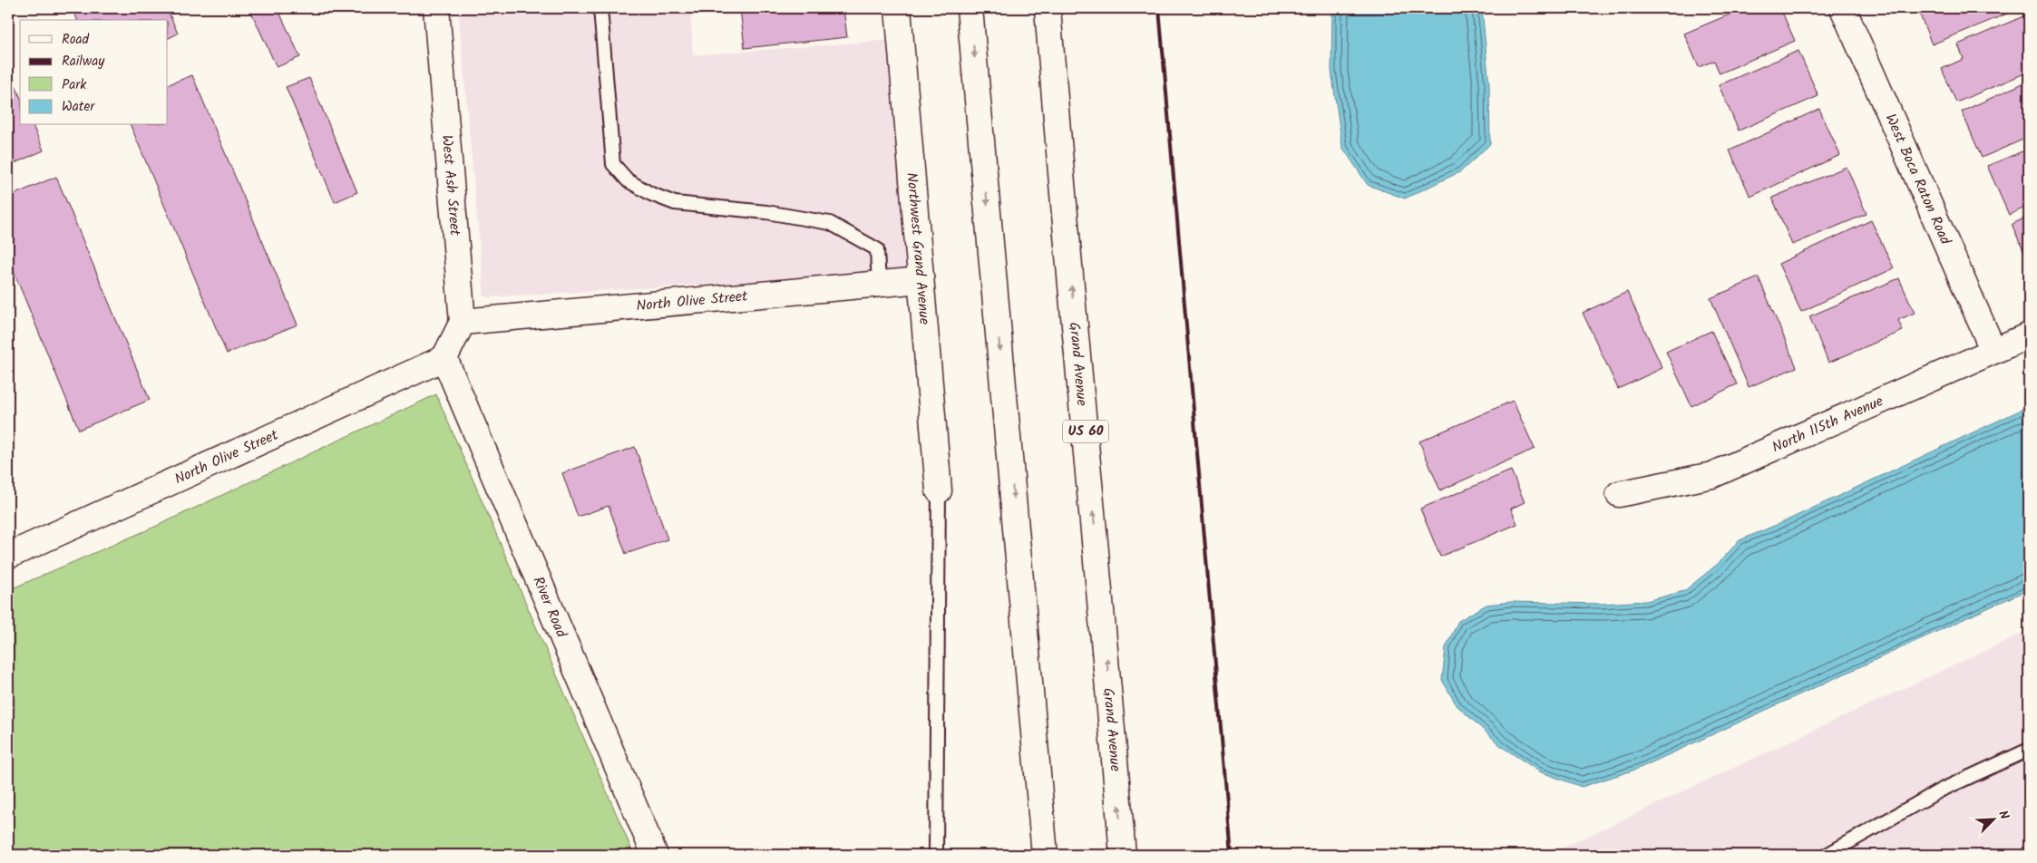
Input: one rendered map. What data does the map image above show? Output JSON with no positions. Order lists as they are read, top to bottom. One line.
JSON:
{"streets":{"main road":["West Boca Raton Road","West Ash Street","Northwest Grand Avenue","North Olive Street","Grand Avenue","North 115th Avenue","US 60","River Road"]},"crossings":[["West Boca Raton Road","North 115th Avenue"],["West Ash Street","North Olive Street"],["Northwest Grand Avenue","North Olive Street"],["North Olive Street","River Road"]],"legend":["Road","Railway","Park","Water"],"north":"top right"}
